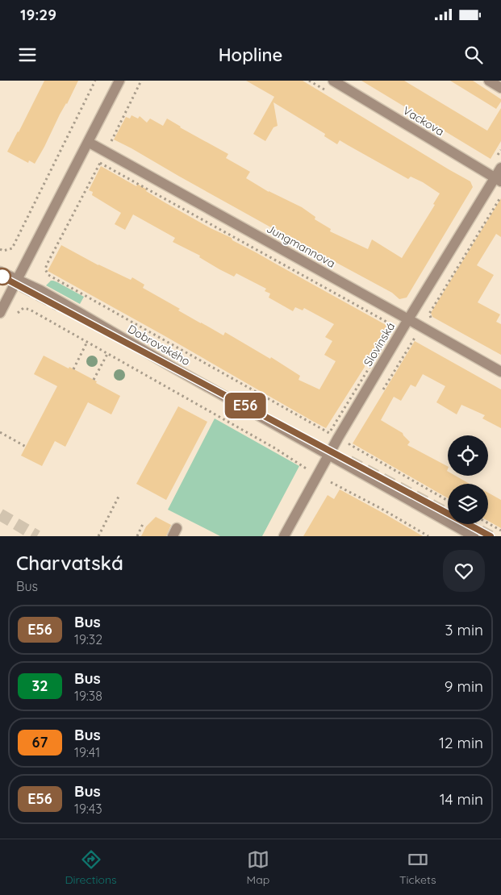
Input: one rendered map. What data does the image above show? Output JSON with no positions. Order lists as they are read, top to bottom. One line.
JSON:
{"streets":{"street":["Vackova","Jungmannova","Slovinská","Dobrovského"]},"crossings":[["Vackova","Slovinská"],["Jungmannova","Slovinská"],["Slovinská","Dobrovského"]],"lines":["bus line E56"],"page":{"status":"19:29","header":"Hopline","on_map":"E56","heading":["Charvatská","Bus"],"list":[{"mark":"E56","name":"Bus","note":"19:32","value":"3 min"},{"mark":"32","name":"Bus","note":"19:38","value":"9 min"},{"mark":"67","name":"Bus","note":"19:41","value":"12 min"},{"mark":"E56","name":"Bus","note":"19:43","value":"14 min"}],"tabs":["Directions","Map","Tickets"]}}
